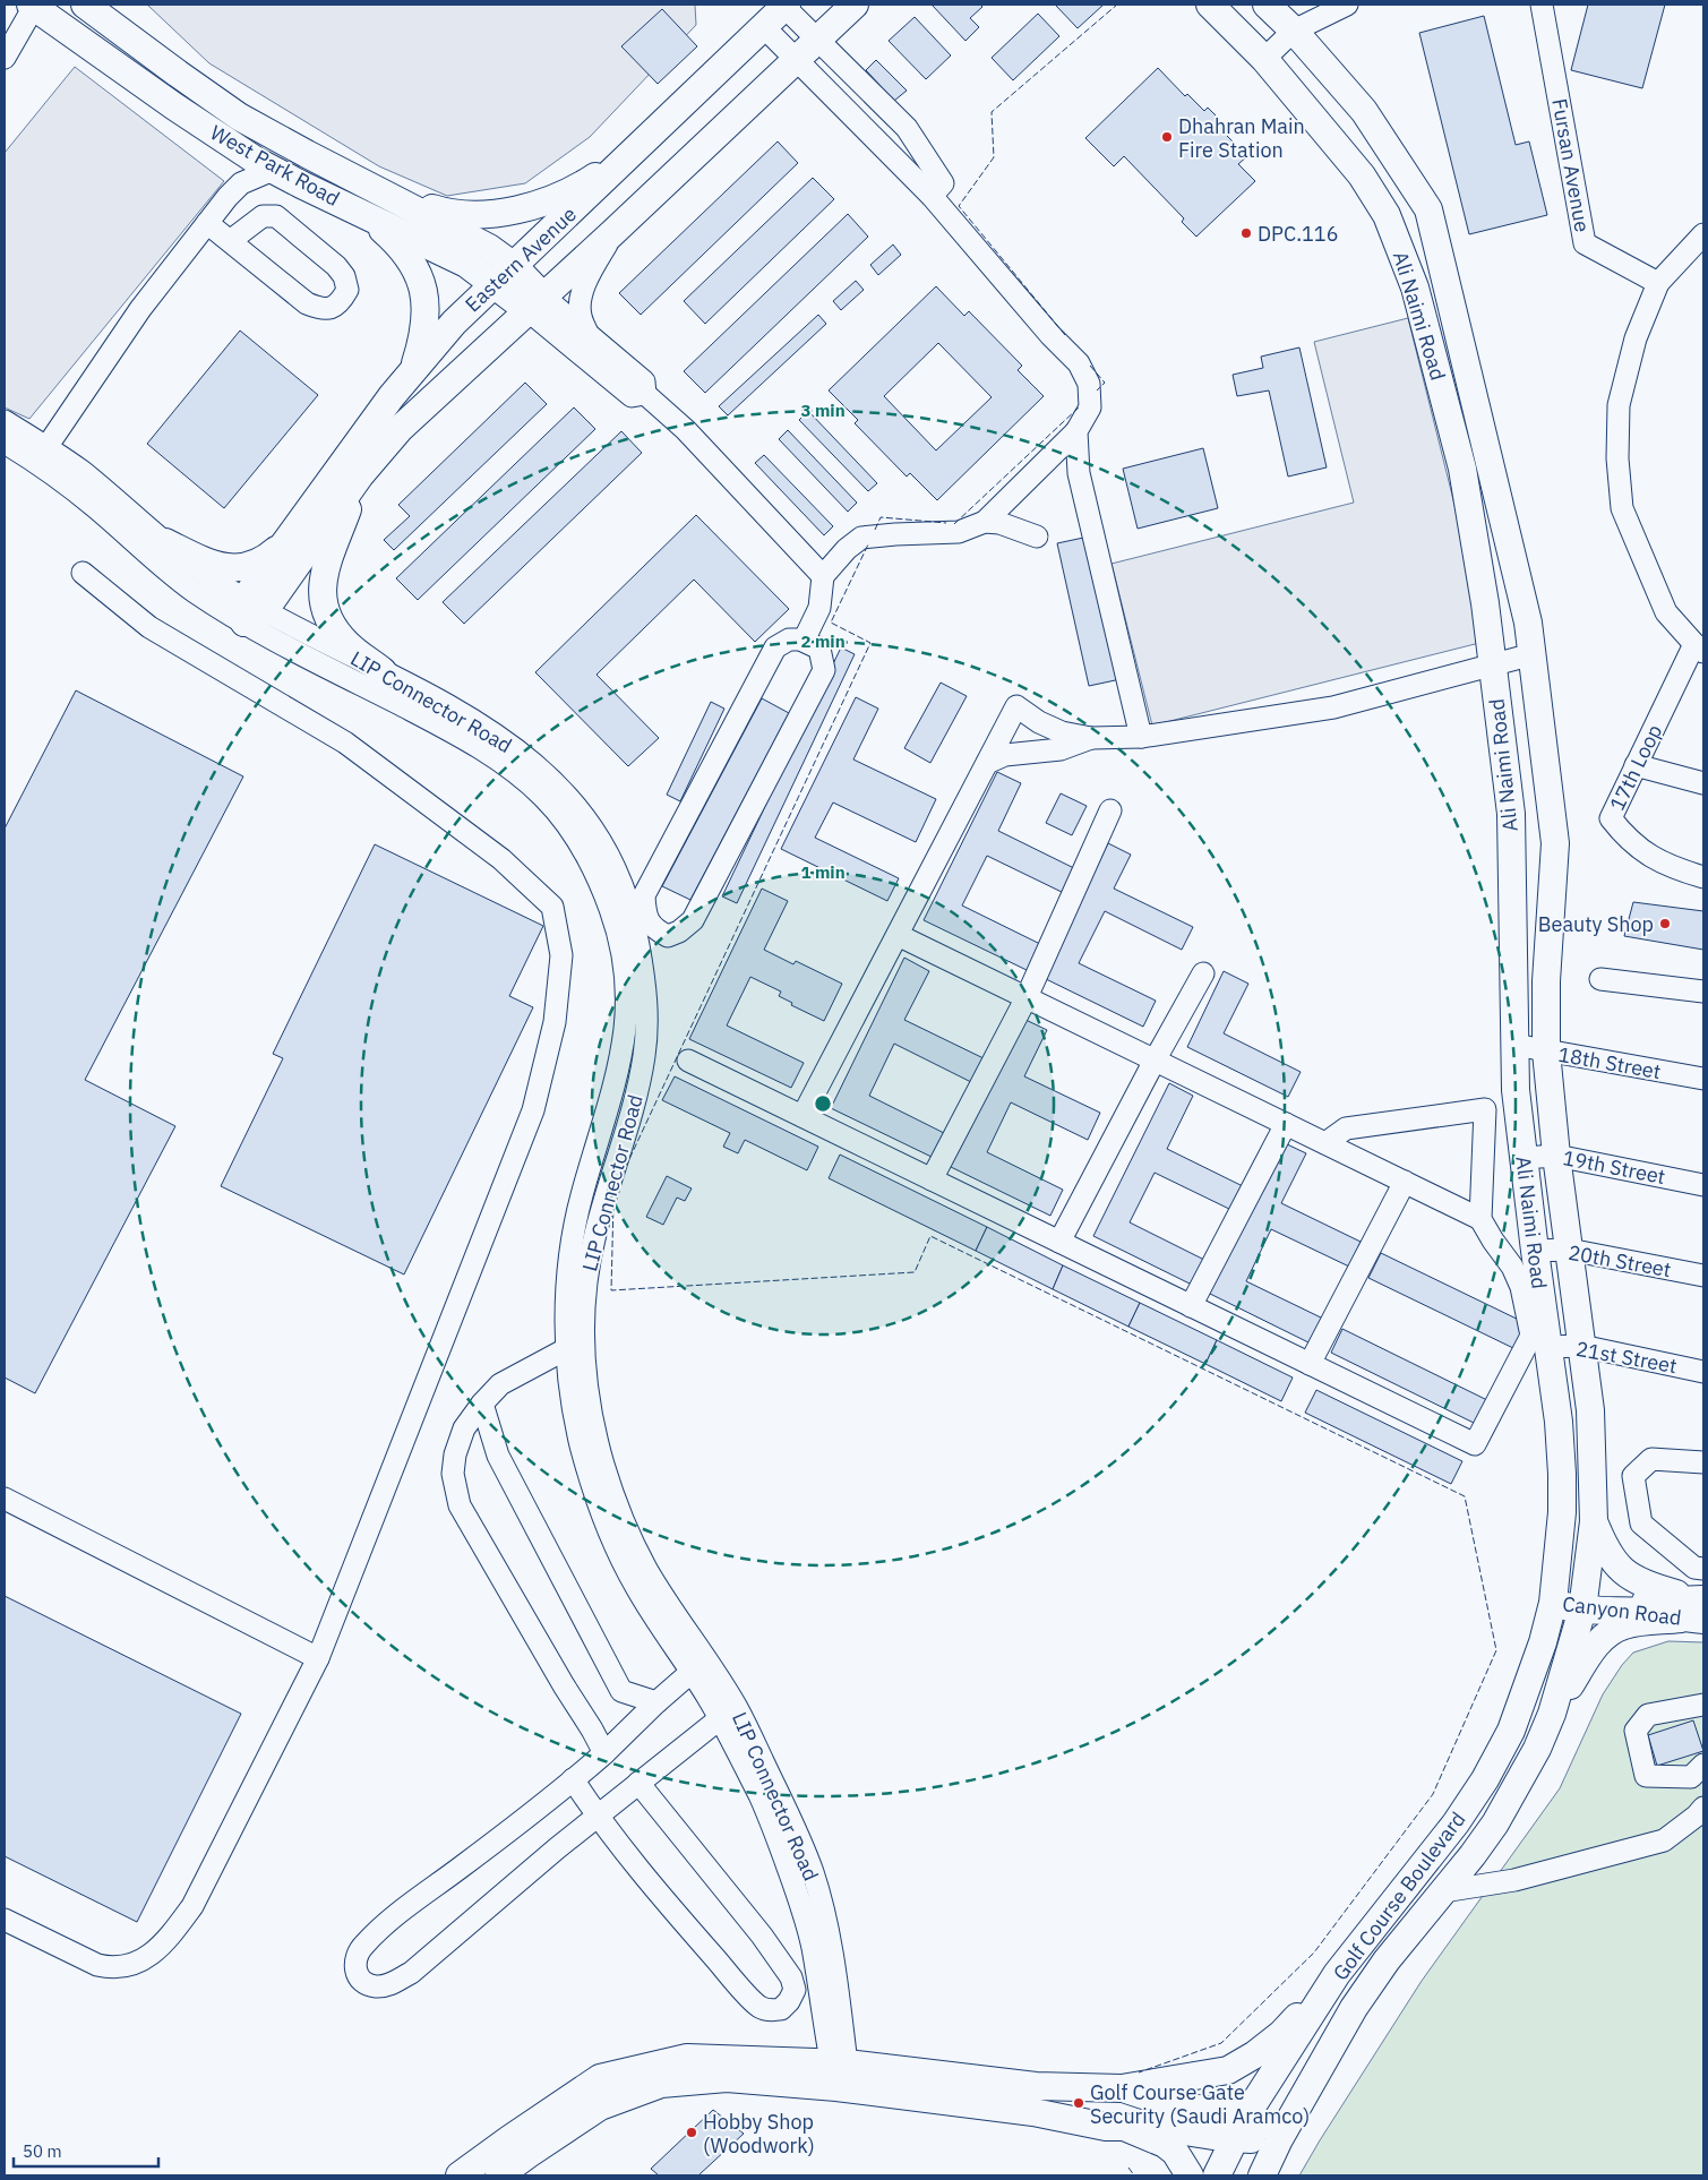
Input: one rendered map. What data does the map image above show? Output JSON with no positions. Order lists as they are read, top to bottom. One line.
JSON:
{"streets":{"main road":["West Park Road","Eastern Avenue","Ali Naimi Road","Canyon Road","Golf Course Boulevard"],"street":["Fursan Avenue","LIP Connector Road","17th Loop","18th Street","19th Street","20th Street","21st Street"]},"crossings":[["West Park Road","Eastern Avenue"],["Eastern Avenue","LIP Connector Road"],["Ali Naimi Road","18th Street"],["Ali Naimi Road","19th Street"],["Ali Naimi Road","20th Street"],["Ali Naimi Road","21st Street"],["Ali Naimi Road","Canyon Road"],["Ali Naimi Road","Golf Course Boulevard"],["Canyon Road","Golf Course Boulevard"]],"places":["Dhahran Main Fire Station","DPC.116","Beauty Shop","Golf Course Gate Security (Saudi Aramco)","Hobby Shop (Woodwork)"],"scale_bar":"50 m","rings":["3 min","2 min","1 min"]}
